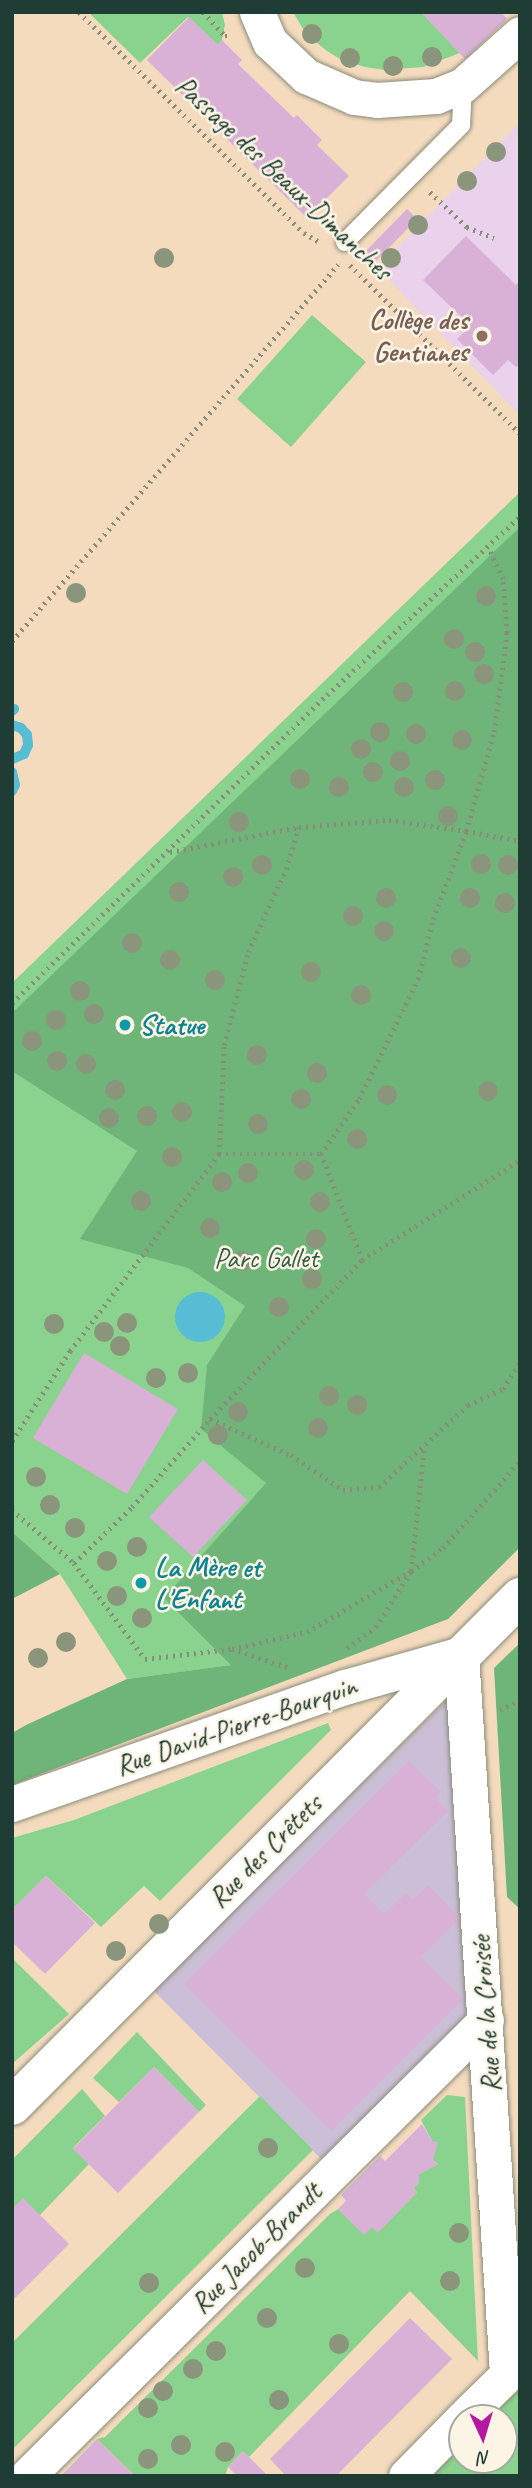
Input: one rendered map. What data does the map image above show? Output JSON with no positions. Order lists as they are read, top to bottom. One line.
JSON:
{"streets":{"street":["Rue David-Pierre-Bourquin","Rue des Crêtets","Rue de la Croisée","Rue Jacob-Brandt"],"path":["Passage des Beaux-Dimanches"]},"crossings":[["Rue David-Pierre-Bourquin","Rue des Crêtets"],["Rue David-Pierre-Bourquin","Rue de la Croisée"],["Rue des Crêtets","Rue de la Croisée"],["Rue de la Croisée","Rue Jacob-Brandt"]],"parks":["Parc Gallet"],"places":["Collège des Gentianes","Statue","La Mère et L'Enfant"],"north":"bottom"}
